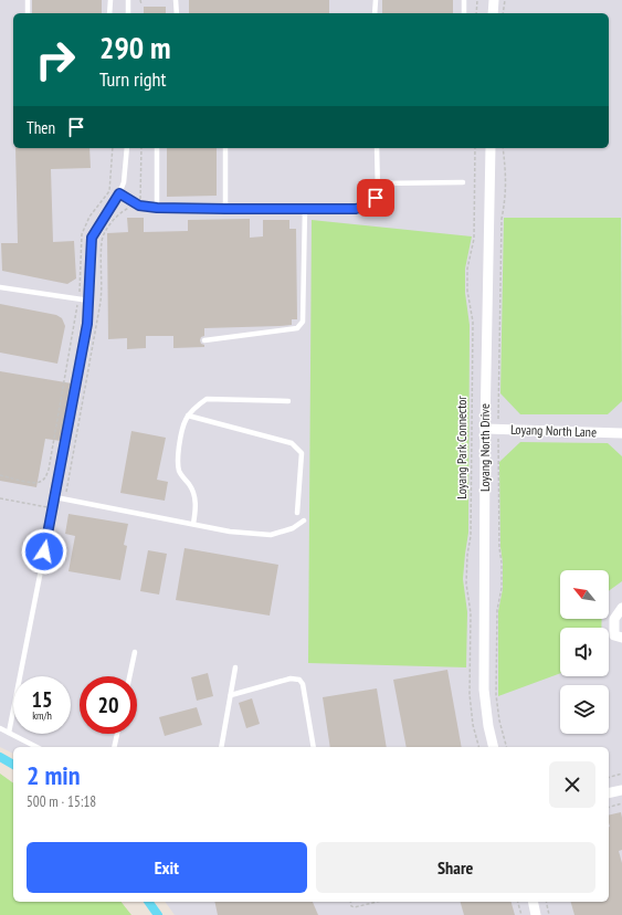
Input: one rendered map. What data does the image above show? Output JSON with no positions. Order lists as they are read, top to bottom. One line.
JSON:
{"streets":{"street":["Loyang North Lane","Loyang North Drive"],"path":["Loyang Park Connector"]},"crossings":[["Loyang North Lane","Loyang North Drive"]],"north":"top left","page":{"turn":["290 m","Turn right"],"then":"Then","speed":"15 km/h","limit":"20","heading":["2 min","500 m · 15:18"],"buttons":["Exit","Share"]}}
